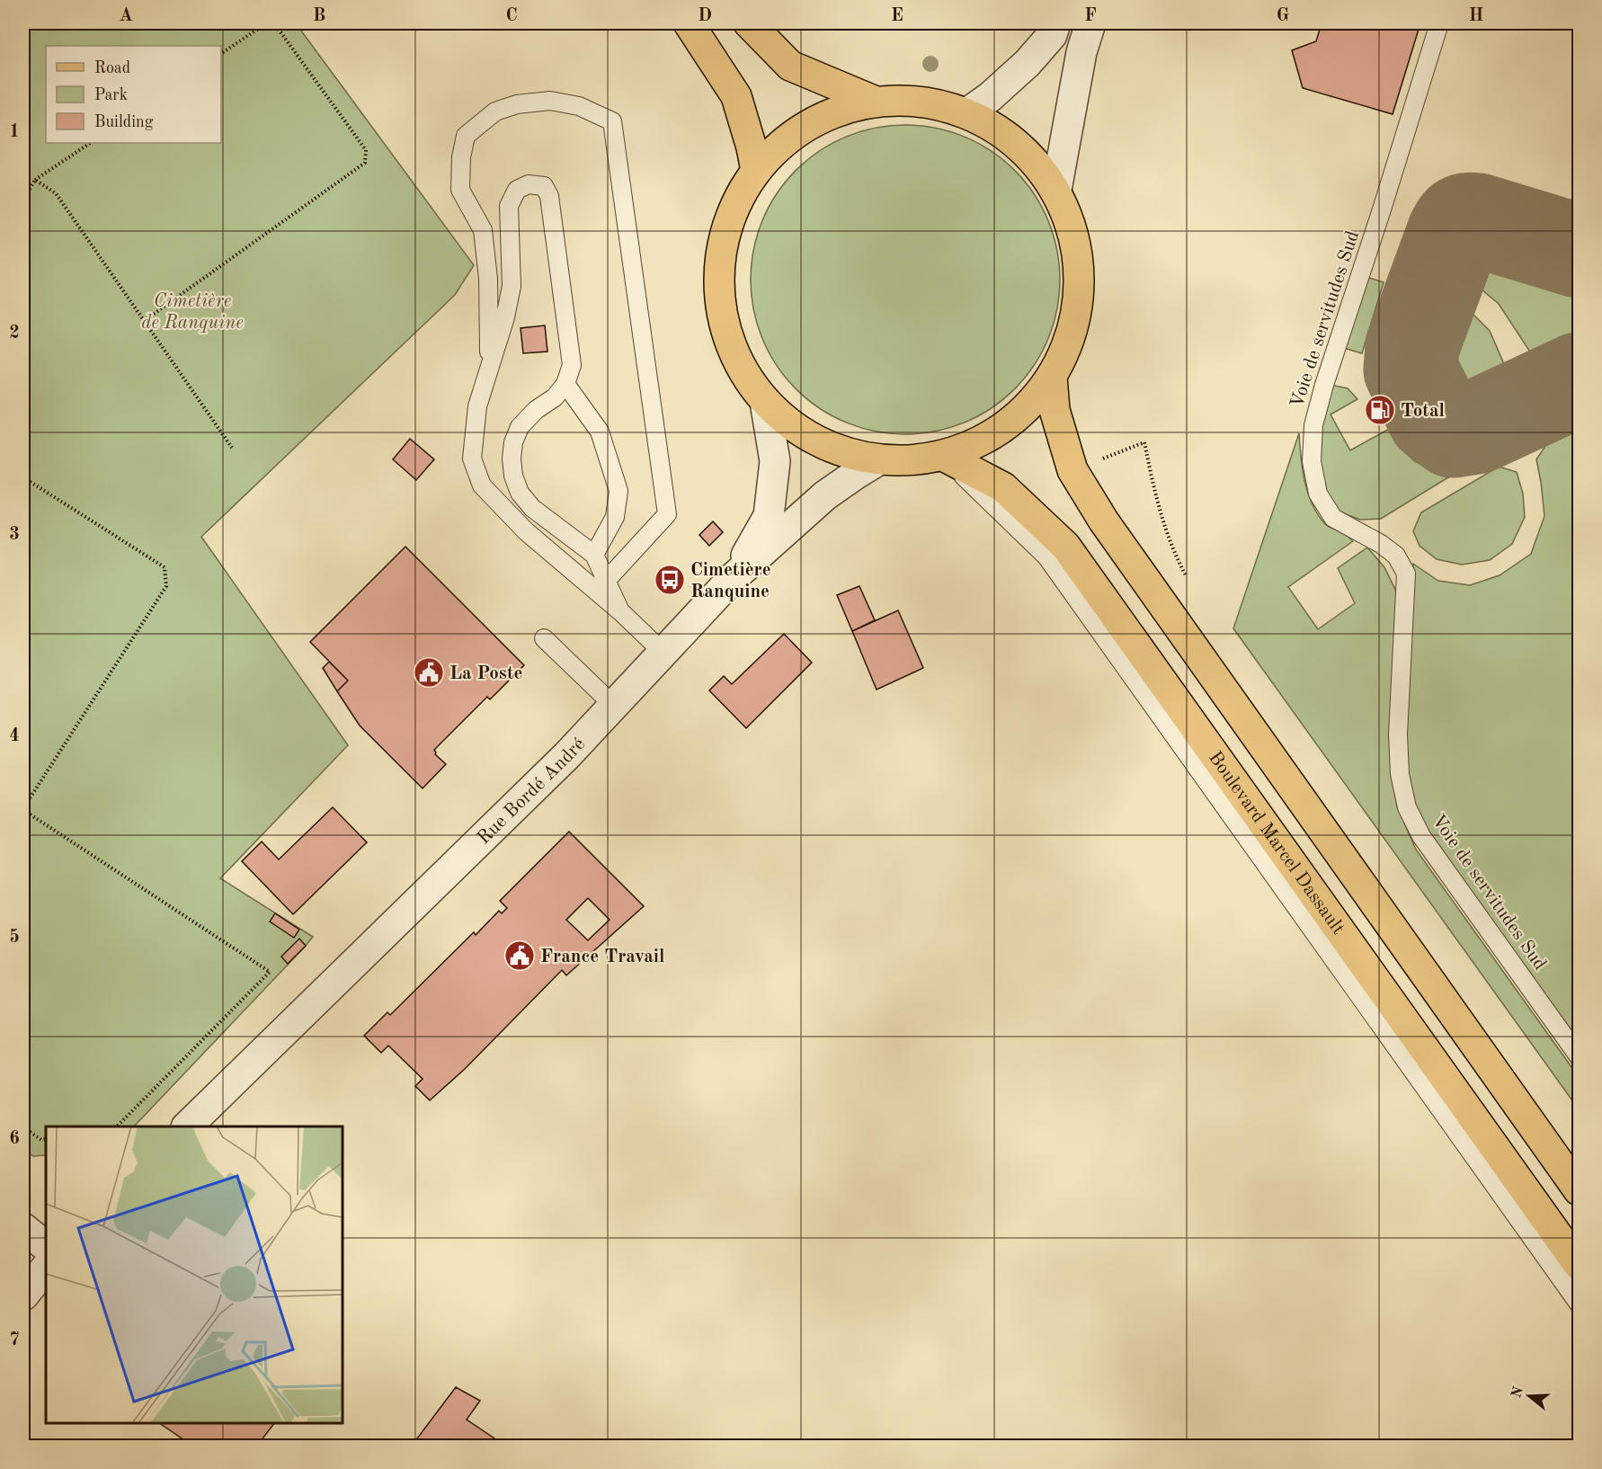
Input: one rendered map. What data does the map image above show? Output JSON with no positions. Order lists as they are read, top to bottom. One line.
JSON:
{"streets":{"main road":["Boulevard Marcel Dassault"],"street":["Rue Bordé André"],"lane":["Voie de servitudes Sud"]},"parks":["Cimetière de Ranquine"],"places":{"fuel station":["Total"],"bus stop":["Cimetière Ranquine"],"public building":["La Poste","France Travail"]},"legend":["Road","Park","Building"],"north":"left","grid":{"columns":["A","B","C","D","E","F","G","H"],"rows":["1","2","3","4","5","6","7"]}}
